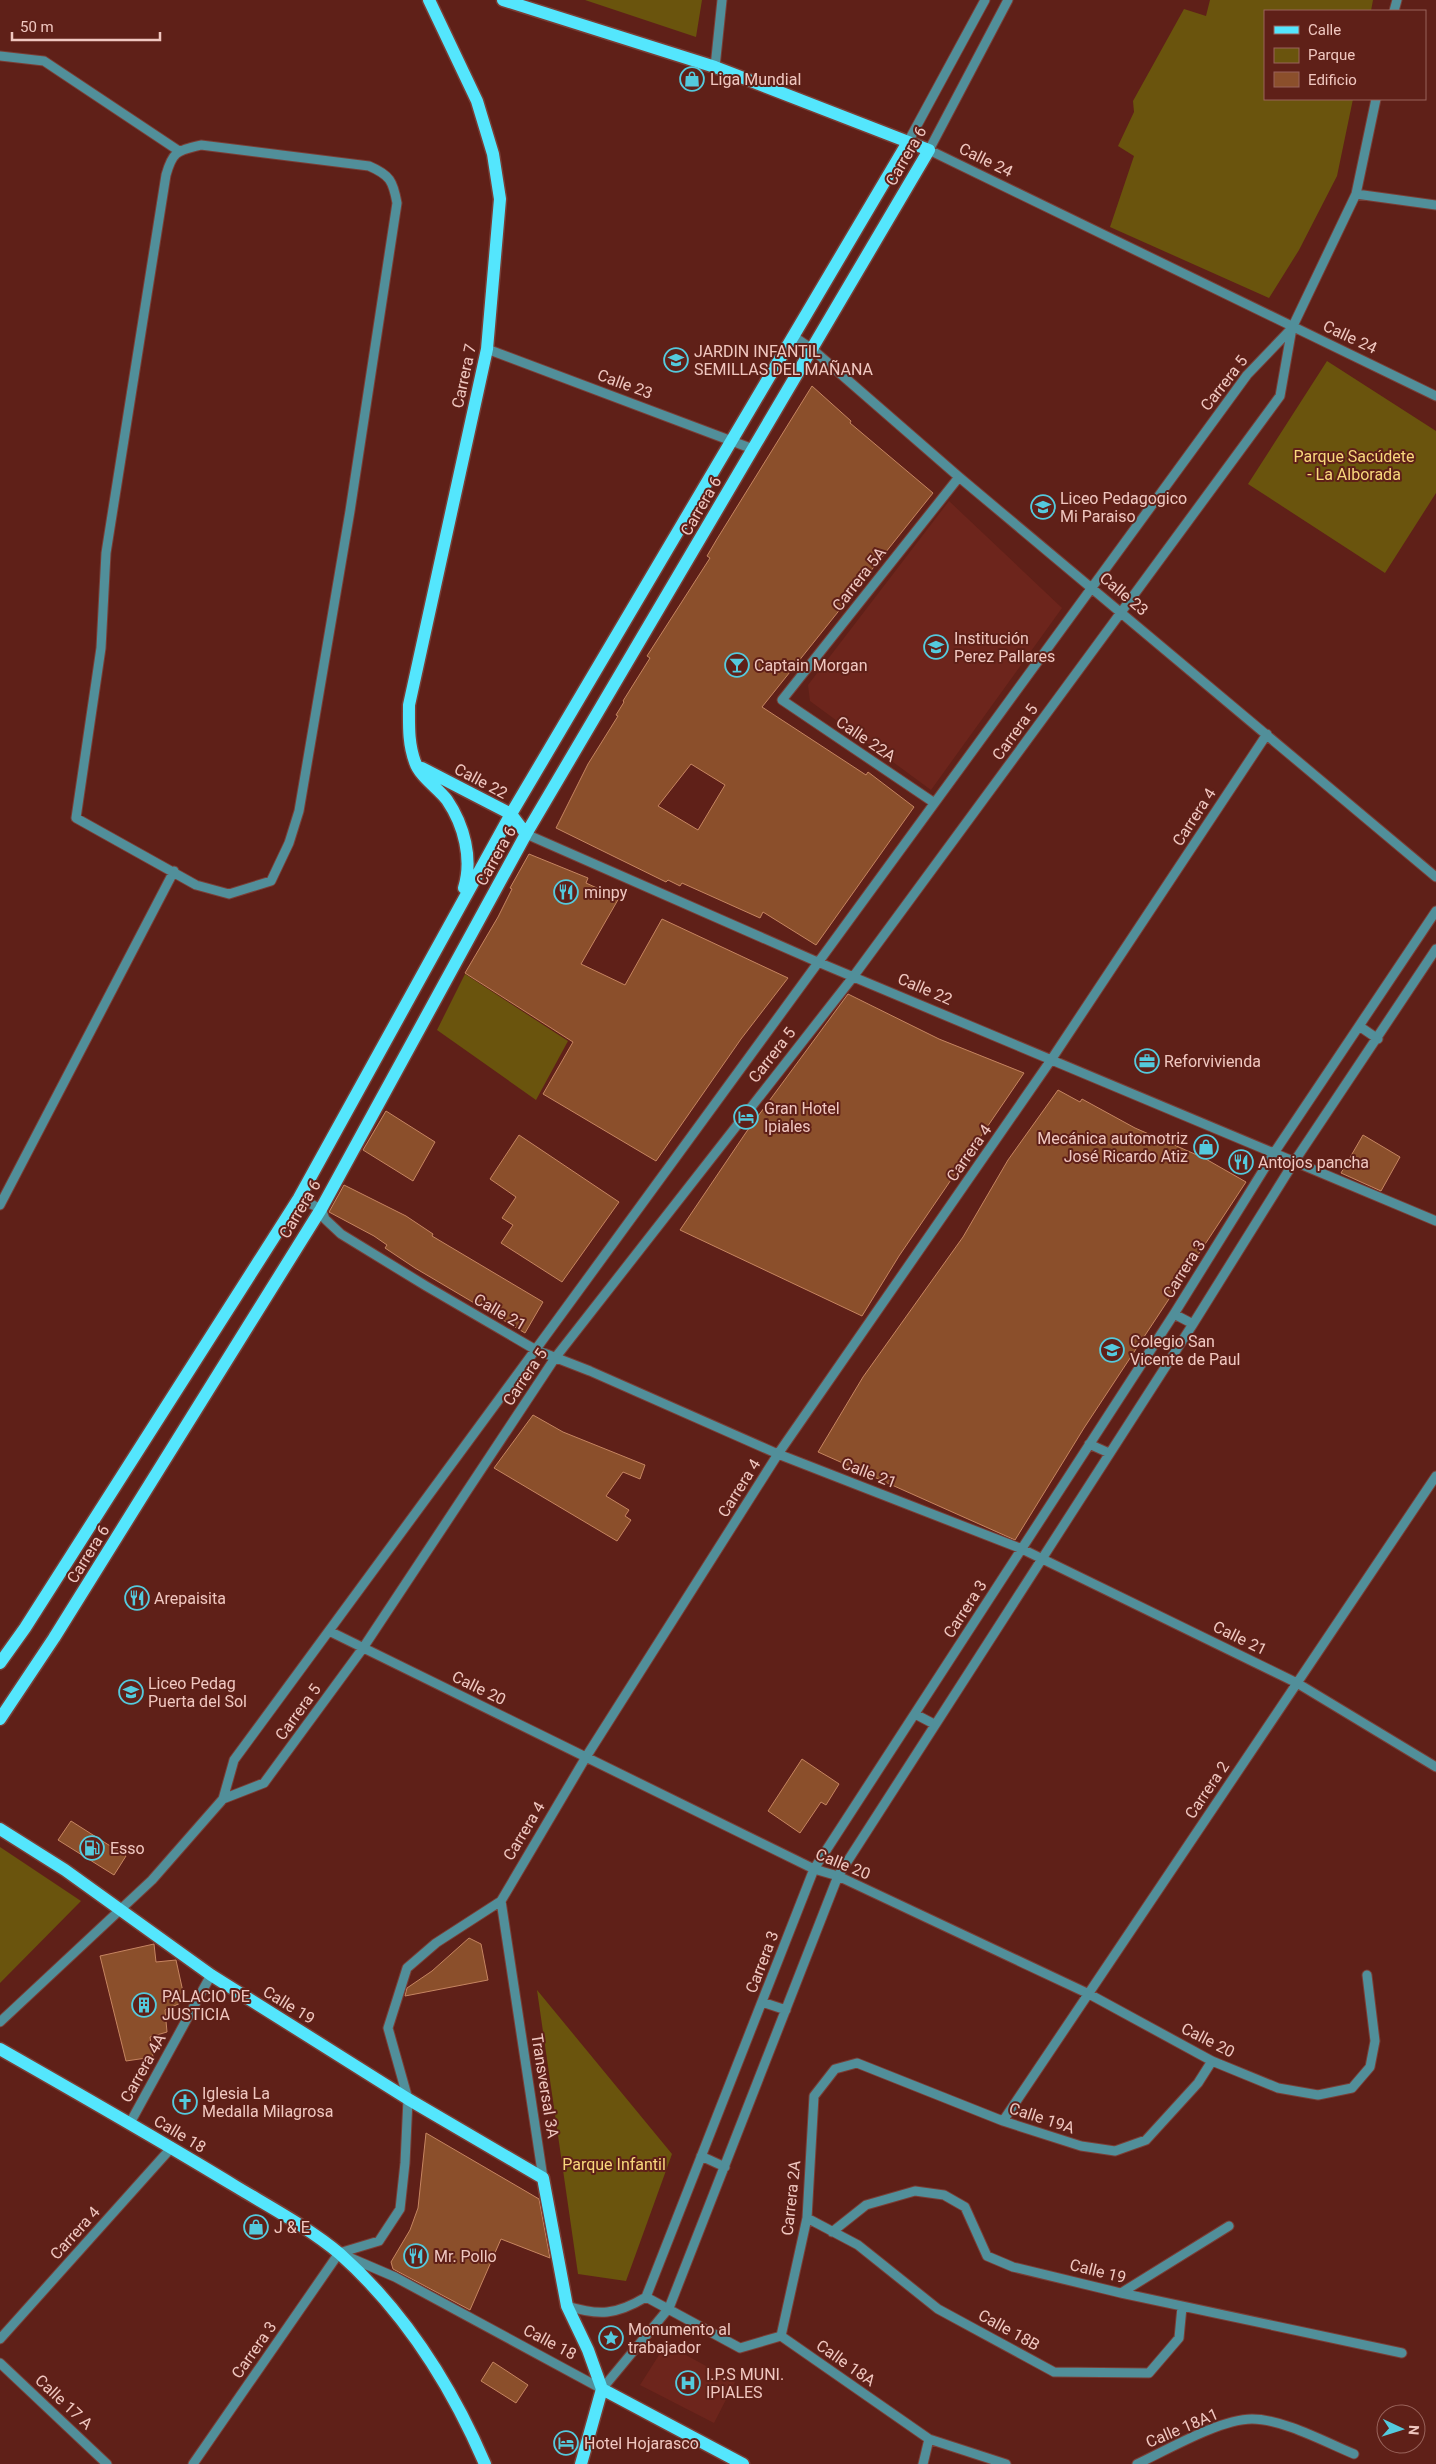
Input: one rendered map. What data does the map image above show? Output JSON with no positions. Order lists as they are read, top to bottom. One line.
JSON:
{"streets":{"main road":["Carrera 6","Calle 24","Carrera 7","Calle 22","Calle 19","Transversal 3A","Calle 18"],"street":["Carrera 5","Calle 23","Carrera 5A","Calle 22A","Carrera 4","Carrera 3","Calle 21","Calle 20","Carrera 2","Carrera 4A","Calle 19A","Carrera 2A","Calle 18B","Calle 18A","Calle 17 A","Calle 18A1"]},"crossings":[["Carrera 6","Calle 24"],["Carrera 6","Calle 23"],["Carrera 6","Calle 22"],["Carrera 6","Calle 21"],["Calle 24","Carrera 5"],["Carrera 7","Calle 23"],["Carrera 7","Calle 22"],["Carrera 5","Calle 23"],["Carrera 5","Calle 22A"],["Carrera 5","Calle 22"],["Carrera 5","Calle 21"],["Carrera 5","Calle 20"],["Carrera 5","Calle 19"],["Calle 23","Carrera 5A"],["Calle 23","Carrera 4"],["Carrera 5A","Calle 22A"],["Calle 22","Carrera 4"],["Calle 22","Carrera 3"],["Carrera 4","Carrera 3"],["Carrera 4","Calle 21"],["Carrera 4","Calle 20"],["Carrera 4","Calle 19"],["Carrera 4","Transversal 3A"],["Carrera 4","Calle 18"],["Carrera 3","Calle 21"],["Carrera 3","Calle 20"],["Carrera 3","Calle 18"],["Calle 21","Carrera 2"],["Calle 20","Carrera 2"],["Calle 20","Calle 19A"],["Carrera 2","Calle 19A"],["Calle 19","Carrera 4A"],["Calle 19","Transversal 3A"],["Calle 19","Calle 18B"],["Carrera 4A","Calle 18"],["Transversal 3A","Calle 18"],["Calle 19A","Carrera 2A"],["Carrera 2A","Calle 18B"],["Carrera 2A","Calle 18A"]],"parks":["Parque Sacúdete - La Alborada","Parque Infantil"],"places":{"shop":["Liga Mundial","Mecánica automotriz José Ricardo Atiz","J & E"],"school or university":["JARDIN INFANTIL SEMILLAS DEL MAÑANA","Liceo Pedagogico Mi Paraiso","Institución Perez Pallares","Colegio San Vicente de Paul","Liceo Pedag Puerta del Sol"],"bar":["Captain Morgan"],"restaurant":["minpy","Antojos pancha","Arepaisita","Mr. Pollo"],"office":["Reforvivienda"],"hotel":["Gran Hotel Ipiales","Hotel Hojarasco"],"fuel station":["Esso"],"building":["PALACIO DE JUSTICIA"],"church":["Iglesia La Medalla Milagrosa"],"place":["Monumento al trabajador"],"hospital":["I.P.S MUNI. IPIALES"]},"legend":["Calle","Parque","Edificio"],"scale_bar":"50 m","north":"right"}
